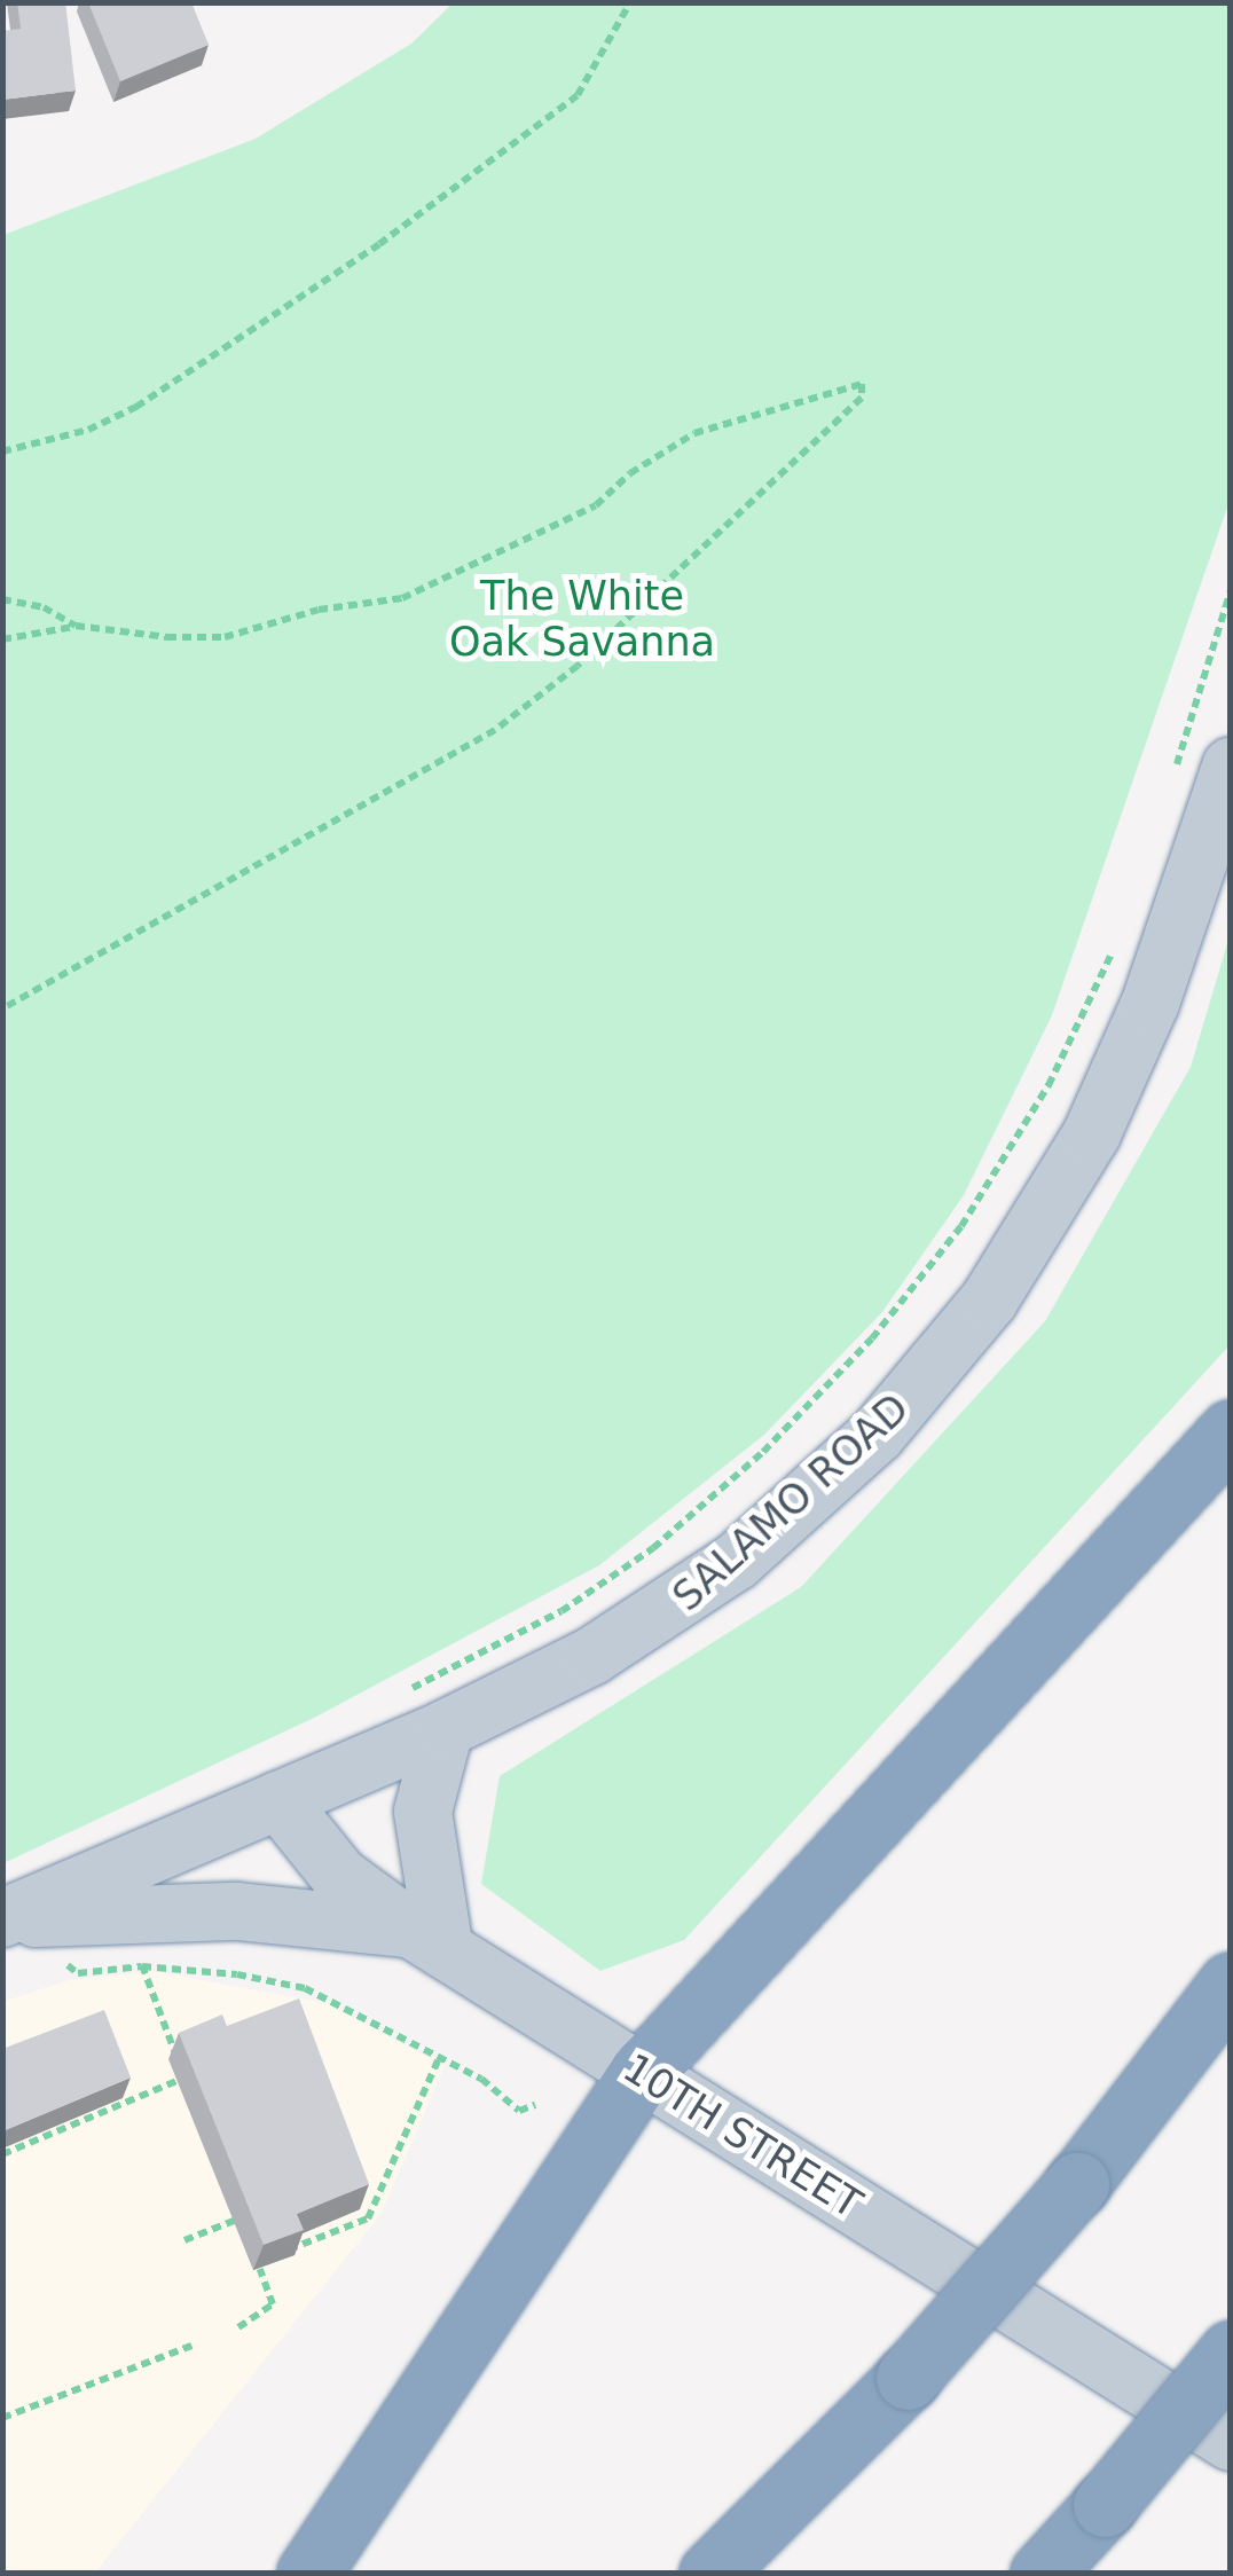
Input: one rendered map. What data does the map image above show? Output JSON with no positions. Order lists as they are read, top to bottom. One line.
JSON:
{"streets":{"main road":["SALAMO ROAD","10TH STREET"]},"crossings":[["SALAMO ROAD","10TH STREET"]],"parks":["The White Oak Savanna"]}
